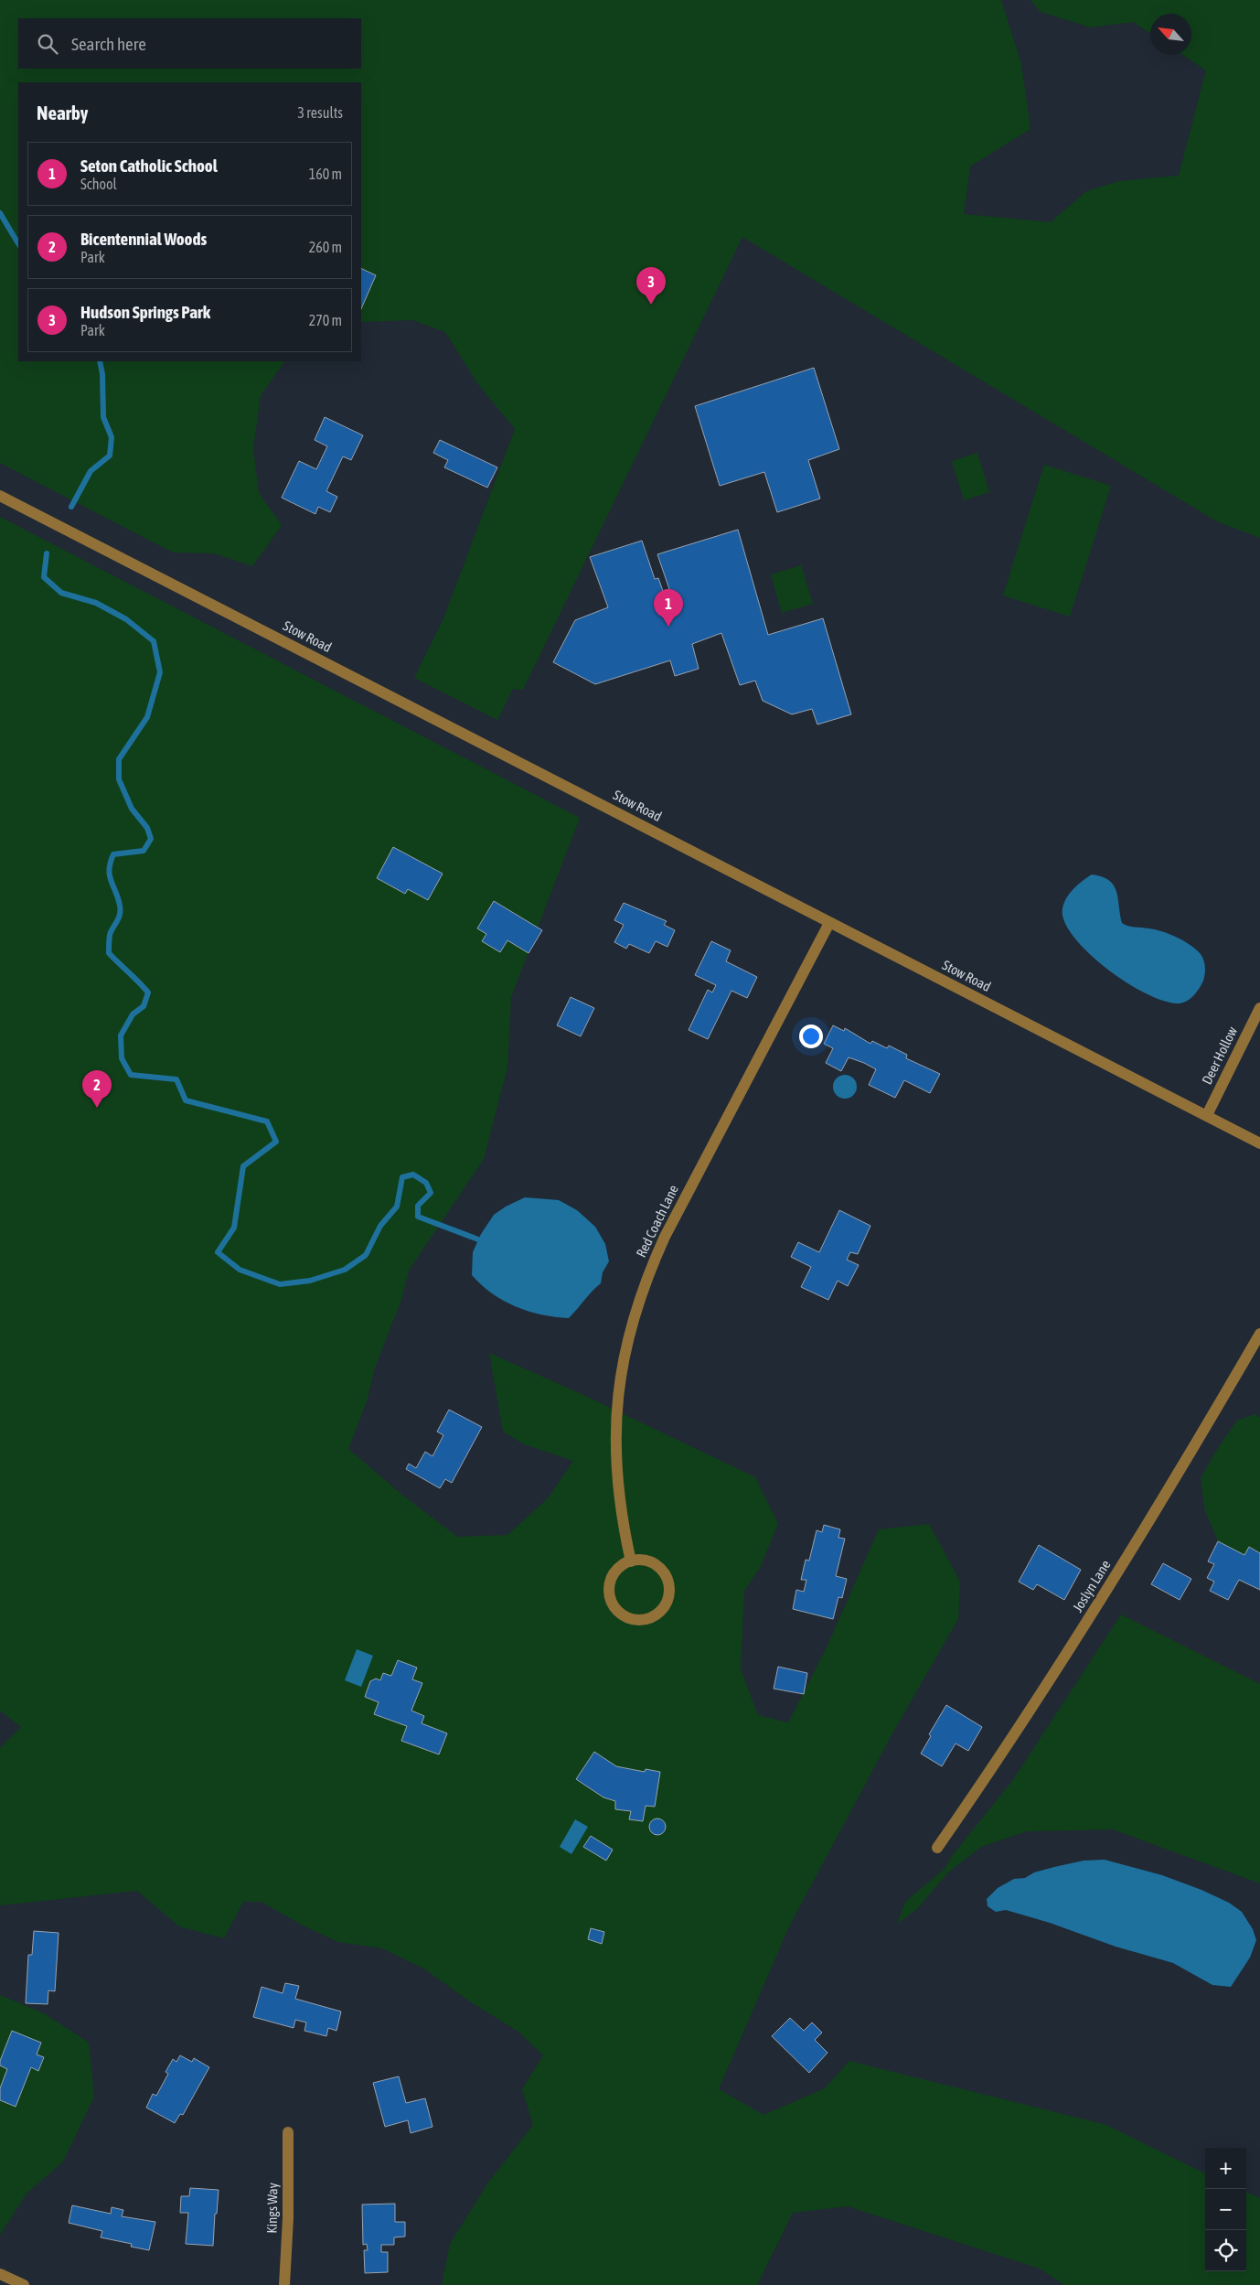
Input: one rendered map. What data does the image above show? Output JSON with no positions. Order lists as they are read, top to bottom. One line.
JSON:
{"streets":{"street":["Stow Road","Deer Hollow","Red Coach Lane","Joslyn Lane","Kings Way"]},"crossings":[["Stow Road","Deer Hollow"],["Stow Road","Red Coach Lane"]],"north":"top left","page":{"search":"Search here","heading":["Nearby","3 results"],"list":[{"mark":"1","name":"Seton Catholic School","note":"School","value":"160 m"},{"mark":"2","name":"Bicentennial Woods","note":"Park","value":"260 m"},{"mark":"3","name":"Hudson Springs Park","note":"Park","value":"270 m"}],"pins":["3","1","2"],"map_buttons":["+","−"]}}
